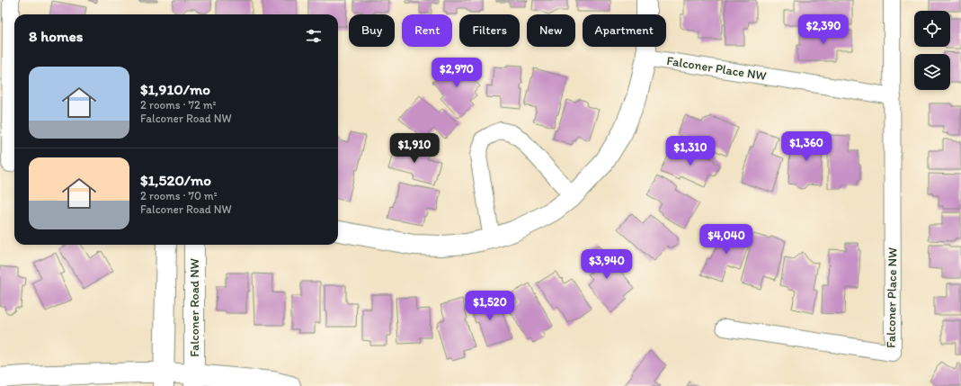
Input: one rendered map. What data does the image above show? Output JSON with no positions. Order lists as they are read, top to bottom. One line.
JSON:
{"streets":{"street":["Falconer Place NW","Falconer Road NW"]},"page":{"price":["$2,390","$2,970","$1,360","$1,910","$1,310","$4,040","$3,940","$1,520"],"chip":["Buy","Rent","Filters","New","Apartment"],"heading":"8 homes","list":[{"name":"$1,910/mo","note":"2 rooms · 72 m² · Falconer Road NW"},{"name":"$1,520/mo","note":"2 rooms · 70 m² · Falconer Road NW"}]}}
